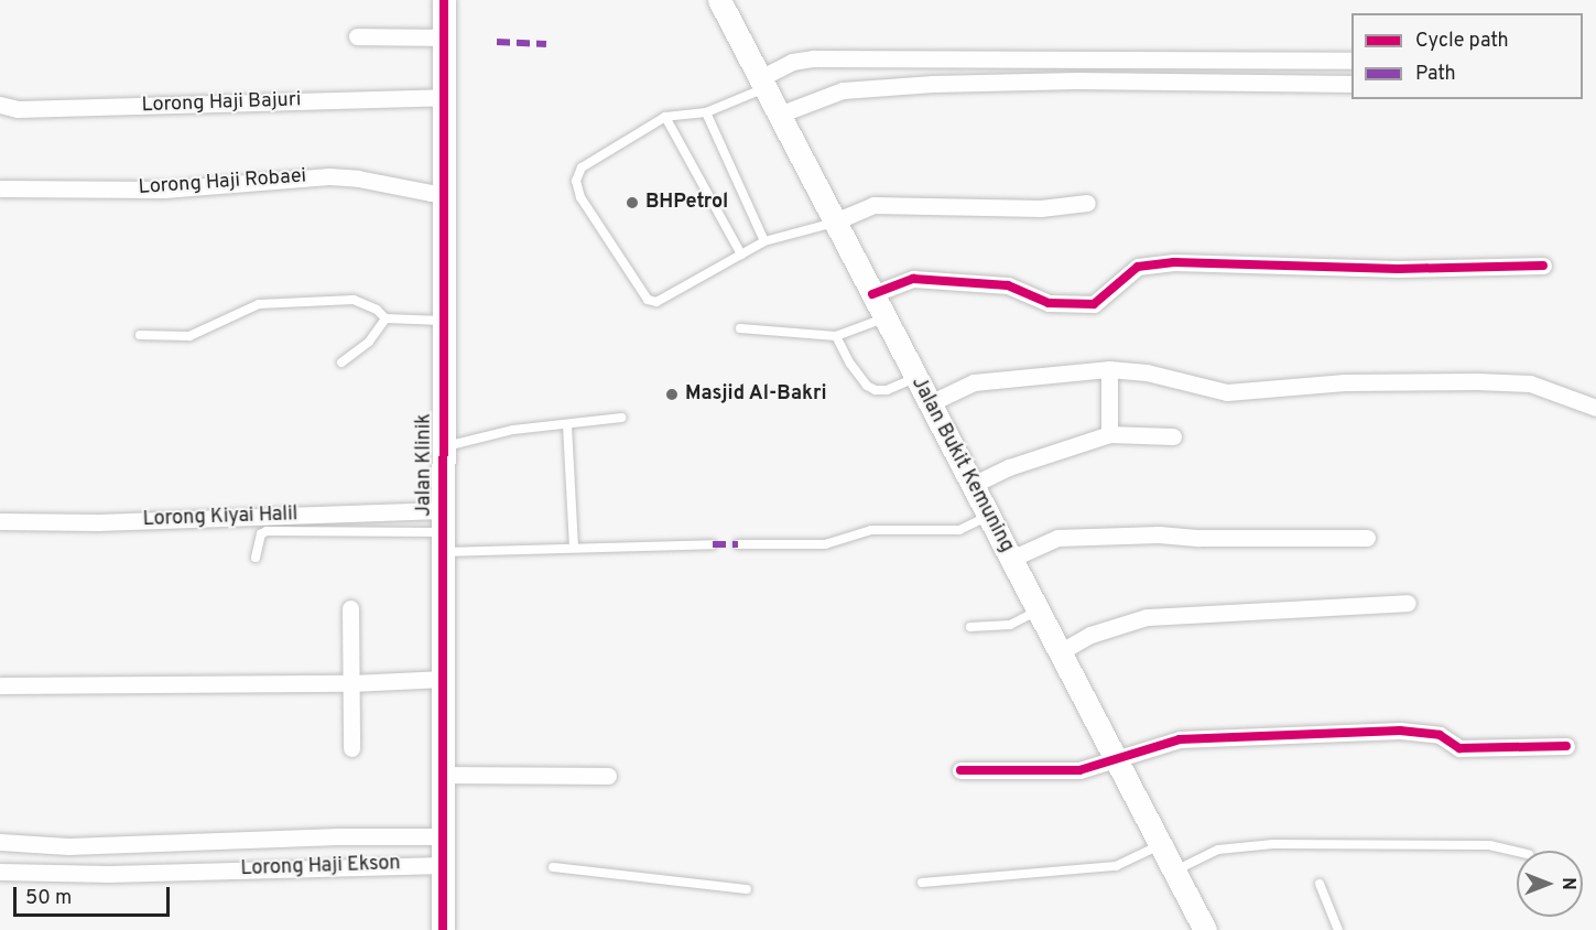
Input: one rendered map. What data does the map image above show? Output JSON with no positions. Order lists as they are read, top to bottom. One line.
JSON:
{"streets":{"main road":["Jalan Klinik","Jalan Bukit Kemuning"],"street":["Lorong Haji Bajuri","Lorong Haji Robaei","Lorong Kiyai Halil","Lorong Haji Ekson"]},"crossings":[["Lorong Haji Bajuri","Jalan Klinik"],["Lorong Haji Robaei","Jalan Klinik"],["Jalan Klinik","Lorong Kiyai Halil"],["Jalan Klinik","Lorong Haji Ekson"]],"places":["BHPetrol","Masjid Al-Bakri"],"legend":["Cycle path","Path"],"scale_bar":"50 m","north":"right"}
